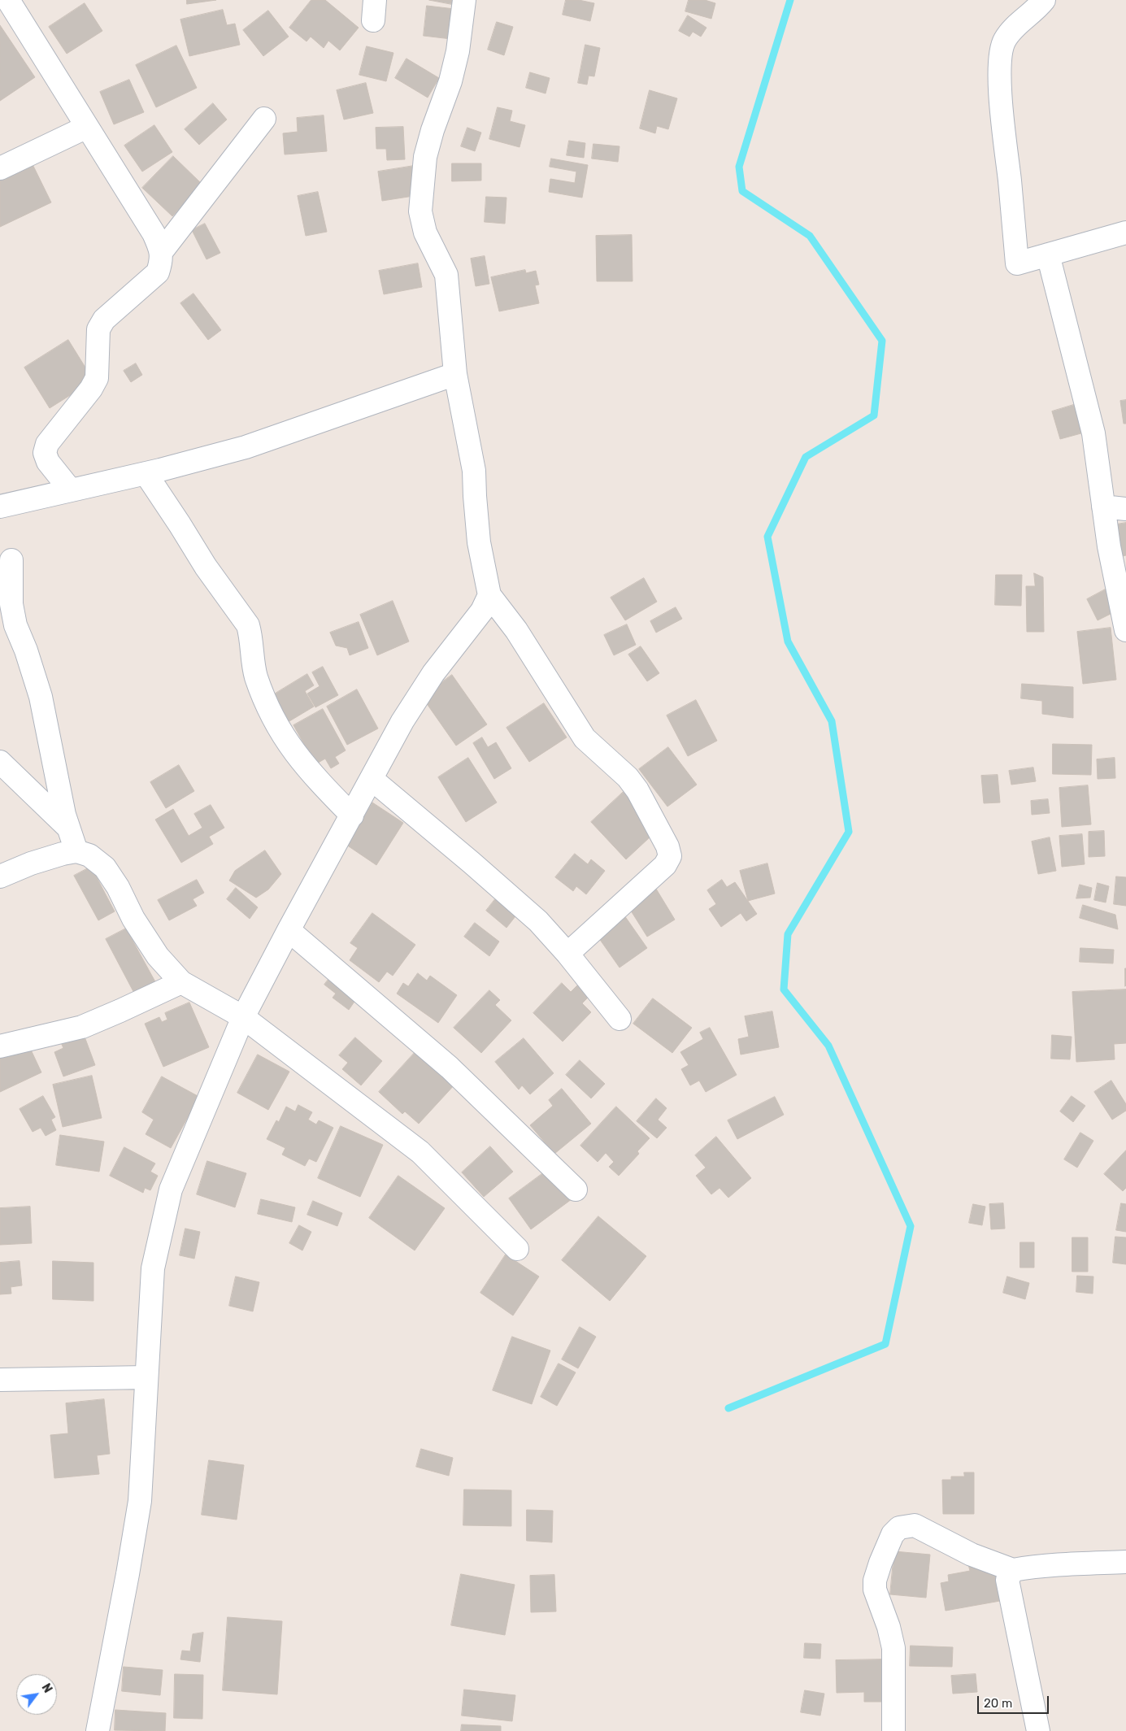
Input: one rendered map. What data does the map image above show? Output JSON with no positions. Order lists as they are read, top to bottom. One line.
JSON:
{"scale_bar":"20 m","north":"top right"}
